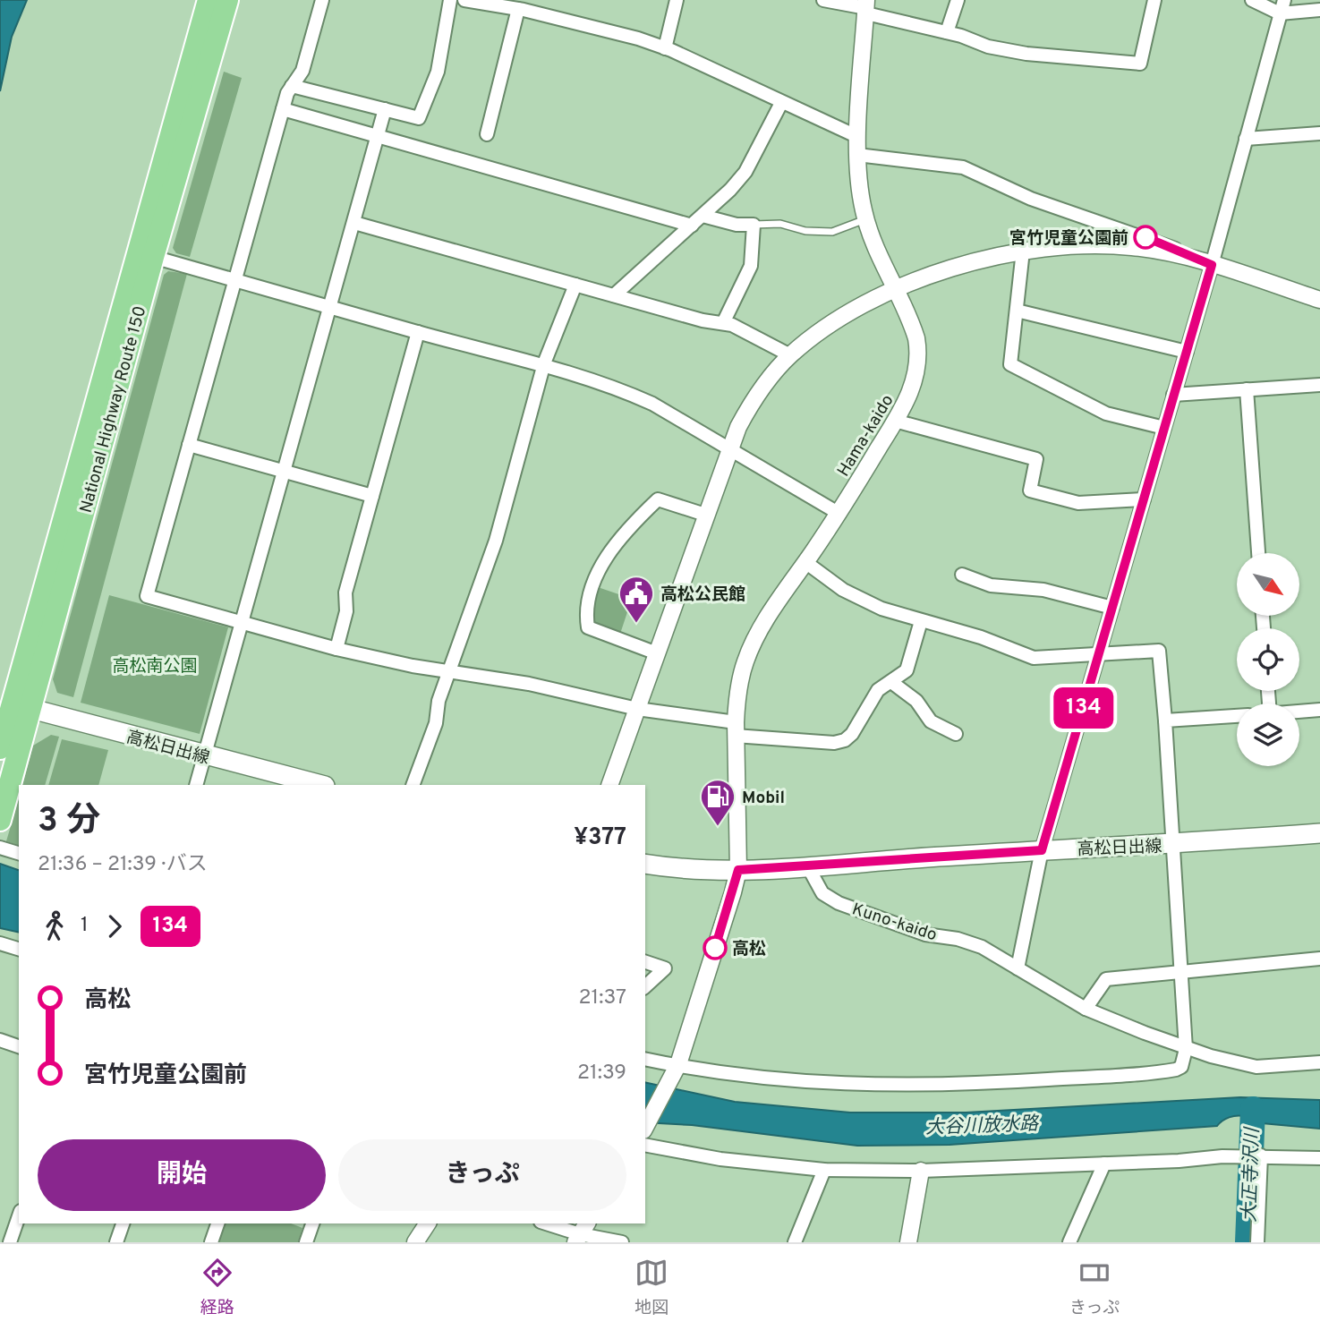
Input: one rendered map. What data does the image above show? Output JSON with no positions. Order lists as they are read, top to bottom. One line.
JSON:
{"streets":{"highway":["National Highway Route 150"],"main road":["高松日出線"],"street":["Hama-kaido","Kuno-kaido"]},"crossings":[["National Highway Route 150","高松日出線"],["高松日出線","Kuno-kaido"]],"water":["大谷川放水路","大正寺沢川"],"parks":["高松南公園"],"places":{"other":["宮竹児童公園前","高松"],"public building":["高松公民館"],"fuel station":["Mobil"]},"lines":["bus line 134"],"north":"bottom right","page":{"on_map":"134","heading":["3 分","21:36 – 21:39 · バス","¥377"],"legs":["1","134"],"list":[{"name":"高松","value":"21:37"},{"name":"宮竹児童公園前","value":"21:39"}],"buttons":["開始","きっぷ"],"tabs":["経路","地図","きっぷ"]}}
